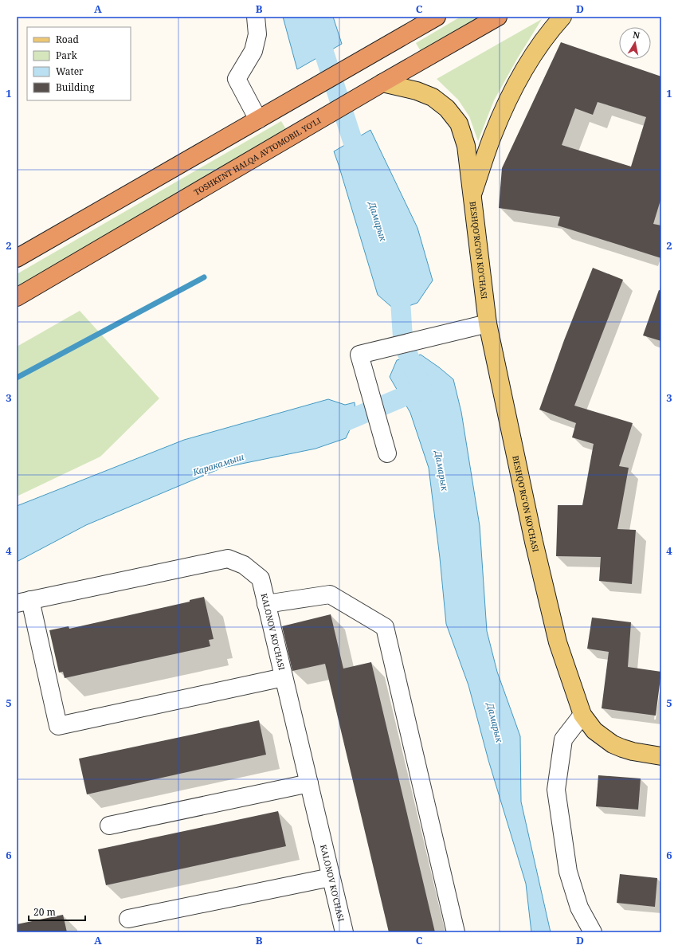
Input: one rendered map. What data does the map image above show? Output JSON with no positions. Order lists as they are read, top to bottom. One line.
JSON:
{"streets":{"highway":["TOSHKENT HALQA AVTOMOBIL YO'LI"],"main road":["BESHQO'RG'ON KO'CHASI"],"street":["KALONOV KO'CHASI"]},"crossings":[["TOSHKENT HALQA AVTOMOBIL YO'LI","BESHQO'RG'ON KO'CHASI"]],"water":["Дамарык","Каракамыш"],"legend":["Road","Park","Water","Building"],"scale_bar":"20 m","north":"top","grid":{"columns":["A","B","C","D"],"rows":["1","2","3","4","5","6"]}}
